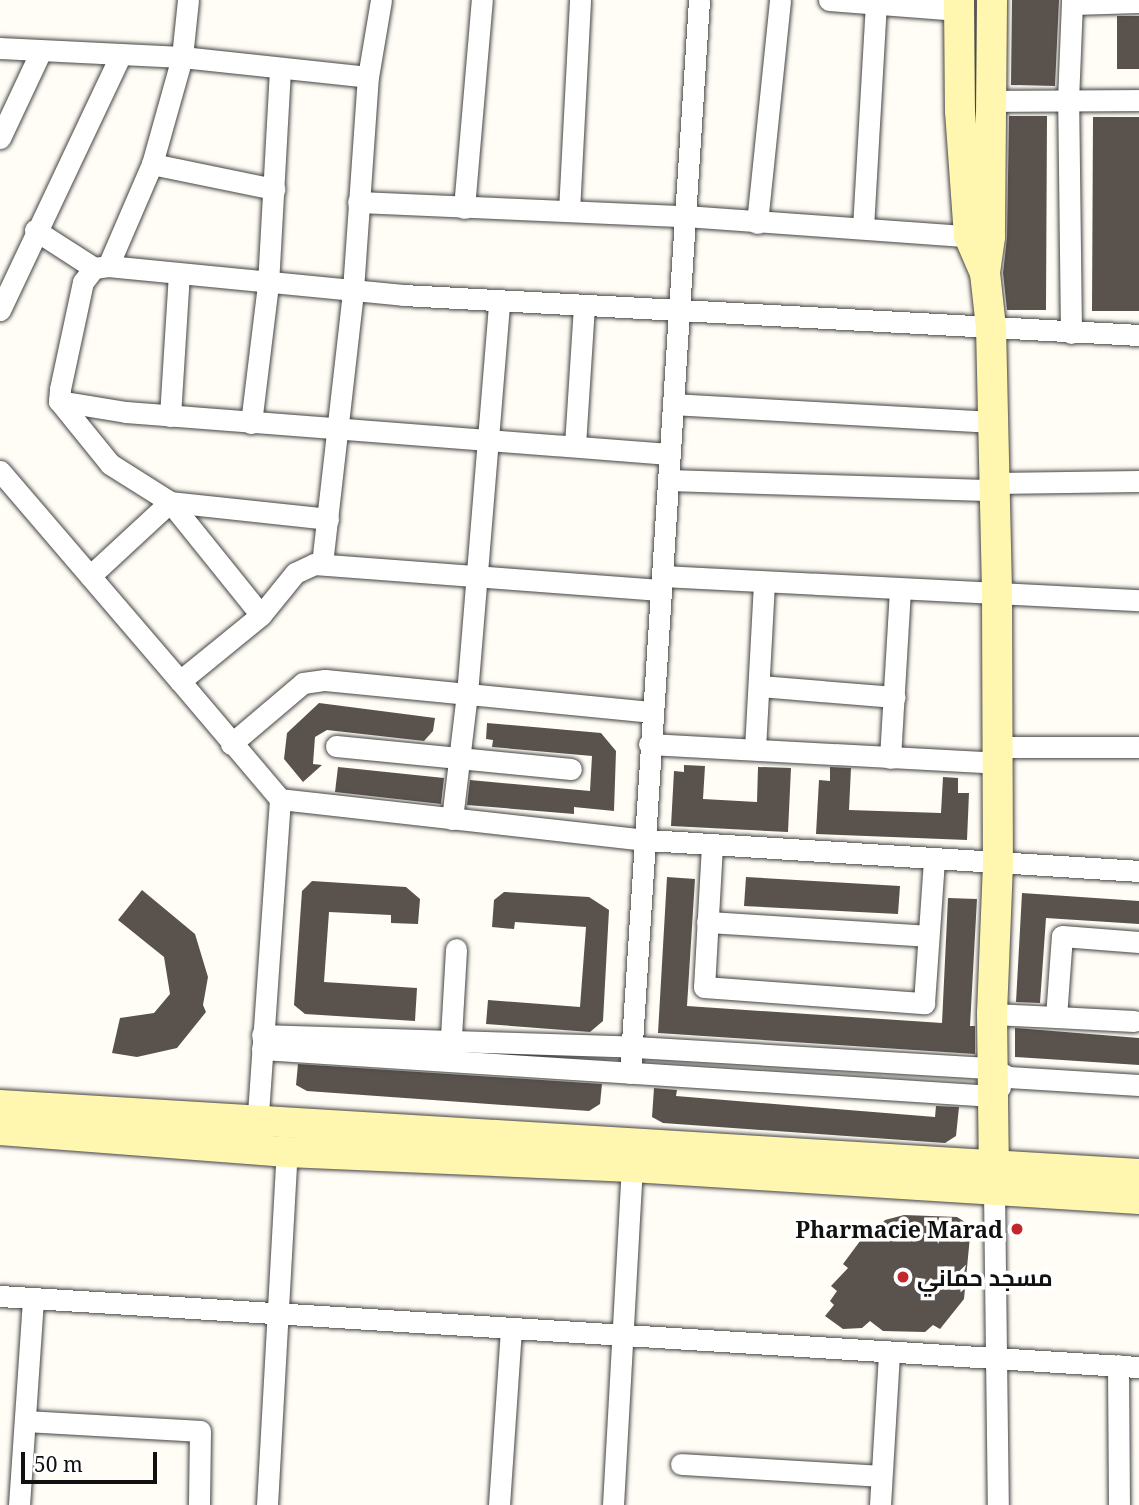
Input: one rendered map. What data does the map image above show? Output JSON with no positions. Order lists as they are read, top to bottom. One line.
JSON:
{"places":["Pharmacie Marad","مسجد حماني"],"scale_bar":"50 m"}
